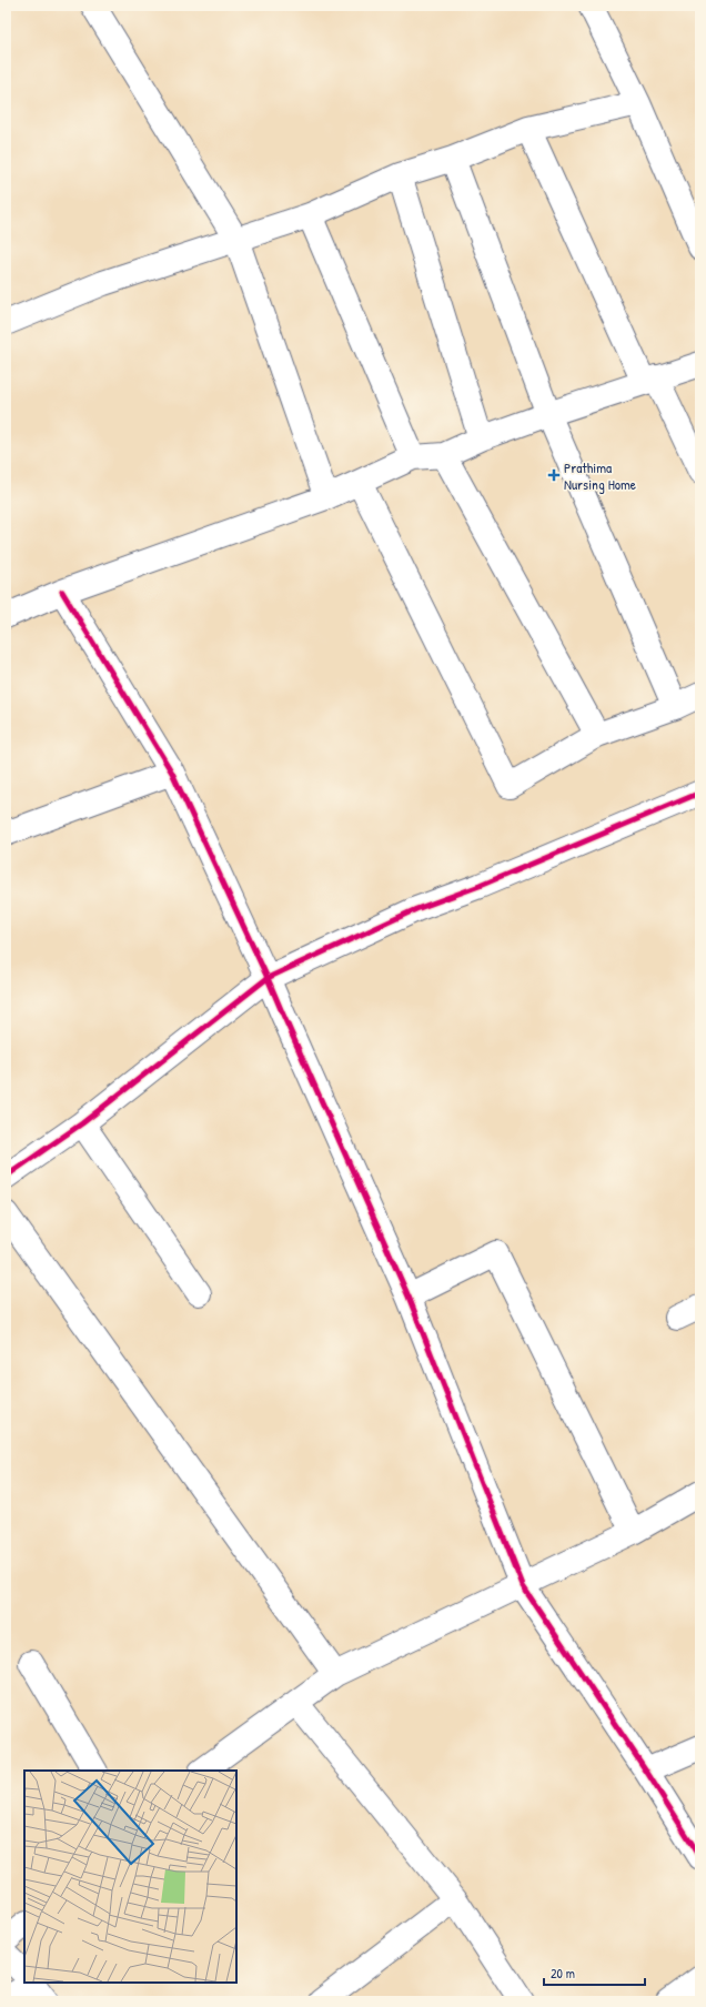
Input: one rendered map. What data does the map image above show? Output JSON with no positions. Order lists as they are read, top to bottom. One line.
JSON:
{"places":{"health":["Prathima Nursing Home"]},"scale_bar":"20 m"}
